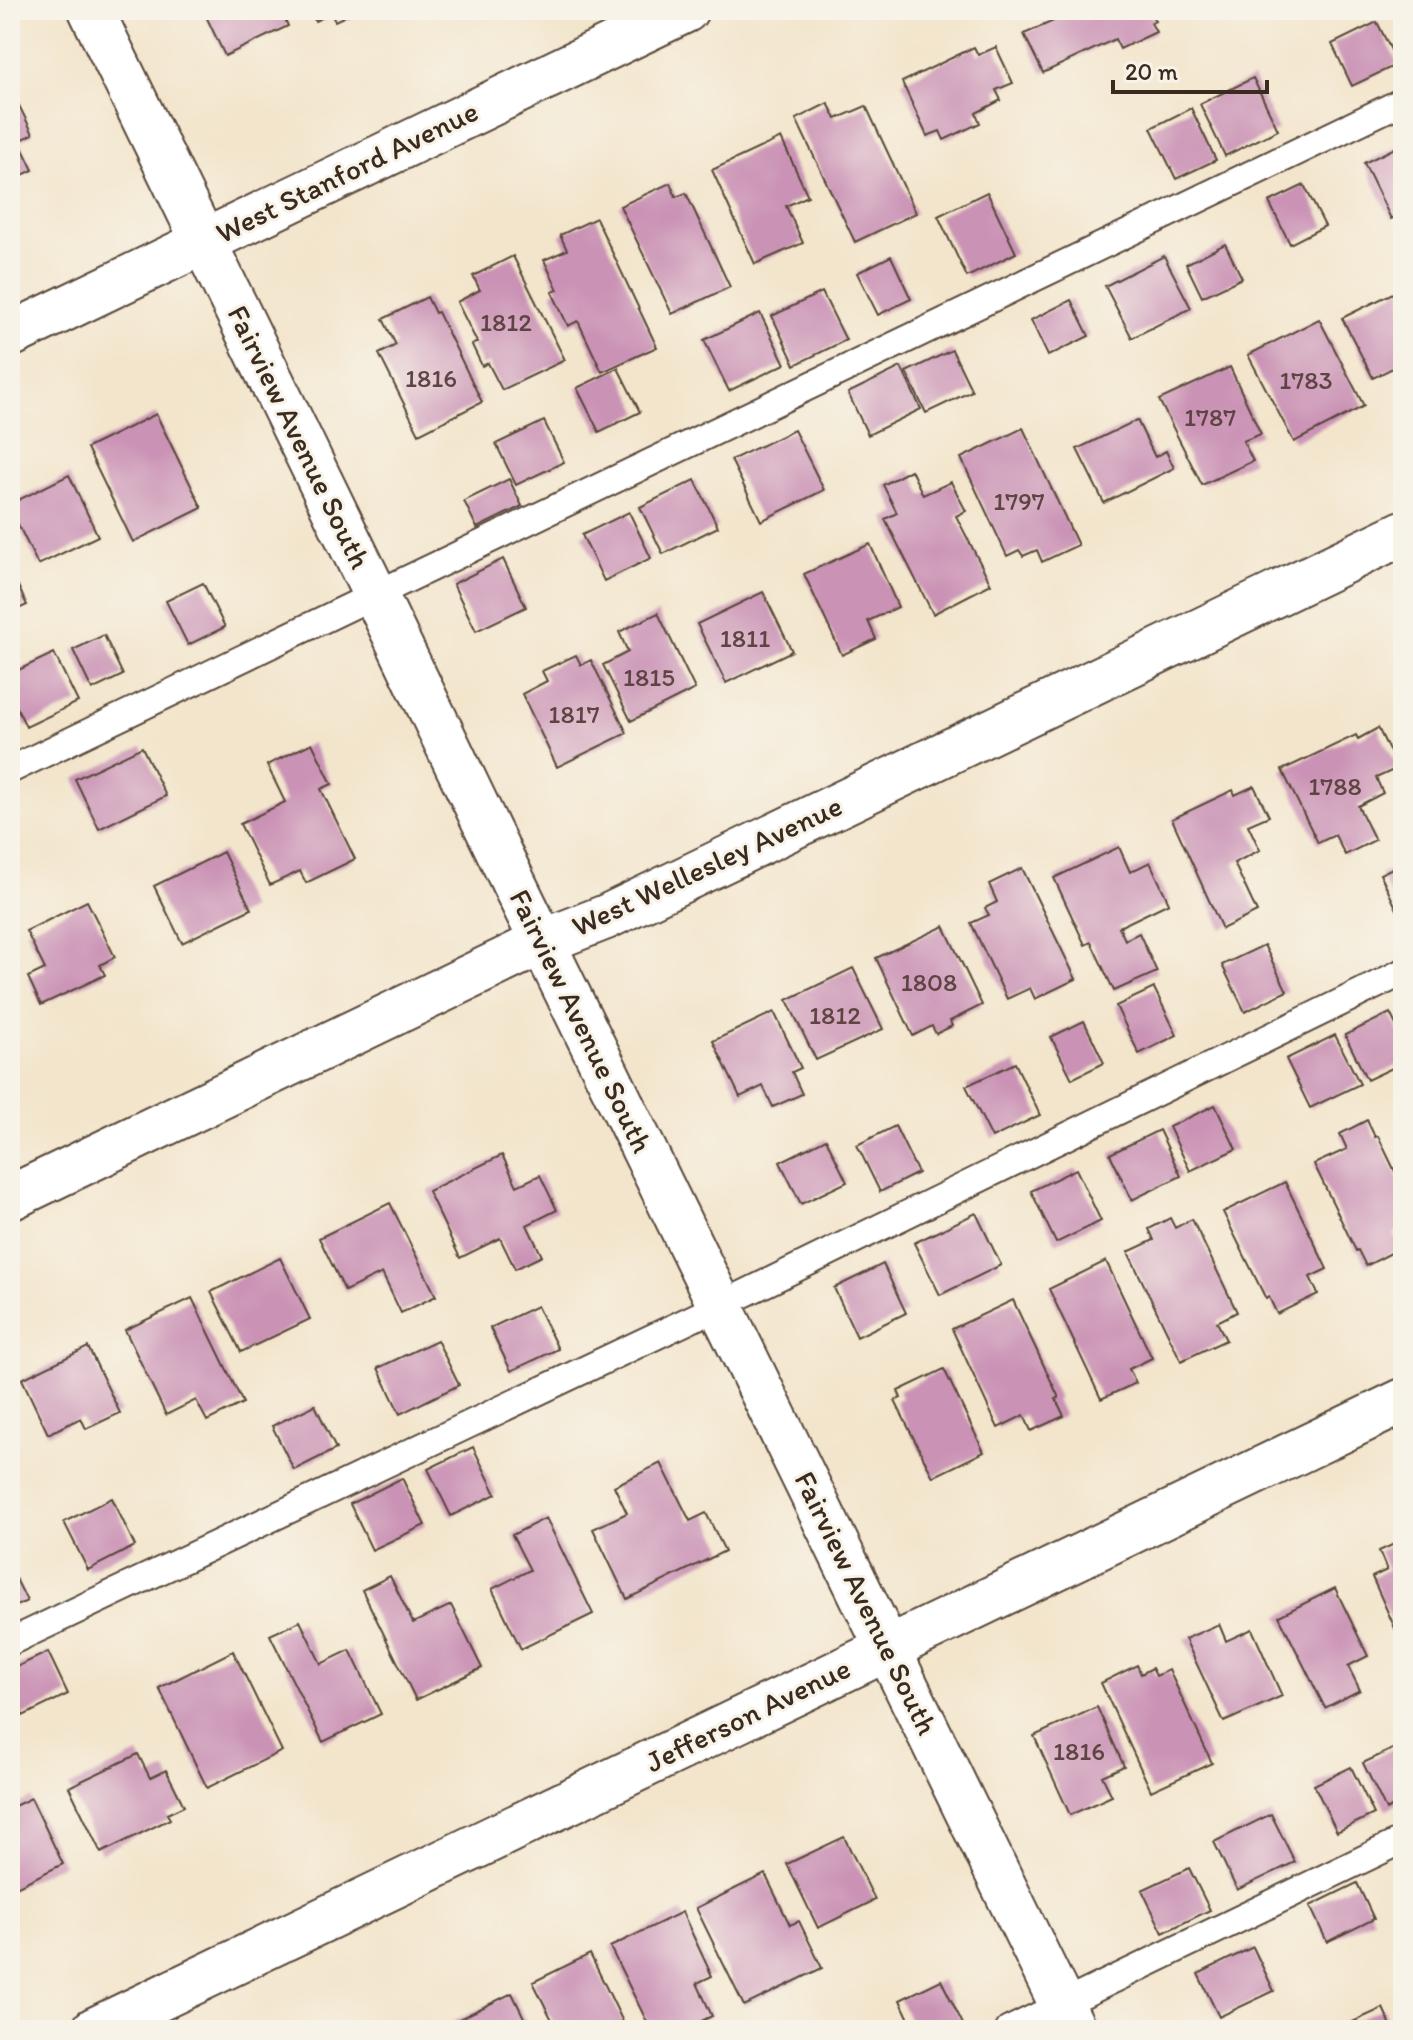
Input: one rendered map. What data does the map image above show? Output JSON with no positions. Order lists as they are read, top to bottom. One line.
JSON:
{"streets":{"street":["West Stanford Avenue","Fairview Avenue South","West Wellesley Avenue","Jefferson Avenue"]},"crossings":[["West Stanford Avenue","Fairview Avenue South"],["Fairview Avenue South","West Wellesley Avenue"],["Fairview Avenue South","Jefferson Avenue"]],"house_numbers":["1812","1816","1783","1787","1797","1811","1815","1817","1788","1808","1812","1816"],"scale_bar":"20 m"}
